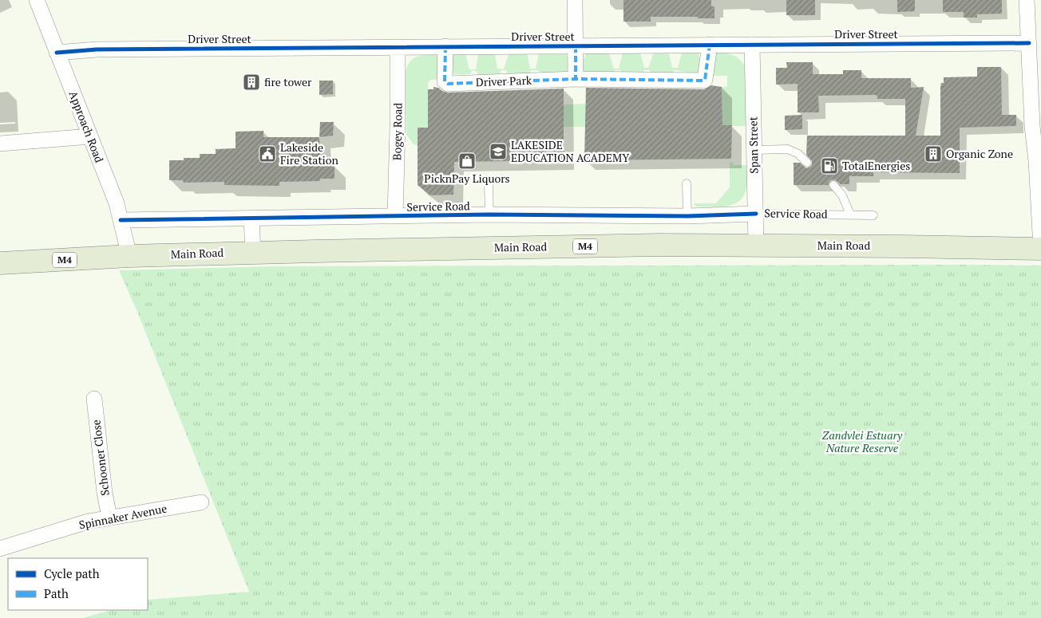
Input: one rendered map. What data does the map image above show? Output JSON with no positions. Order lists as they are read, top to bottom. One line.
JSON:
{"streets":{"main road":["Main Road","M4"],"street":["Driver Street","Driver Park","Approach Road","Bogey Road","Span Street","Service Road","Schooner Close","Spinnaker Avenue"]},"crossings":[["Driver Street","Driver Park"],["Driver Street","Approach Road"],["Driver Street","Bogey Road"],["Driver Street","Span Street"],["Approach Road","Service Road"],["Approach Road","Main Road"],["Bogey Road","Service Road"],["Span Street","Service Road"],["Span Street","Main Road"],["Schooner Close","Spinnaker Avenue"]],"parks":["Zandvlei Estuary Nature Reserve"],"places":{"building":["fire tower","Organic Zone"],"school or university":["LAKESIDE EDUCATION ACADEMY"],"public building":["Lakeside Fire Station"],"shop":["PicknPay Liquors"],"fuel station":["TotalEnergies"]},"legend":["Cycle path","Path"]}
